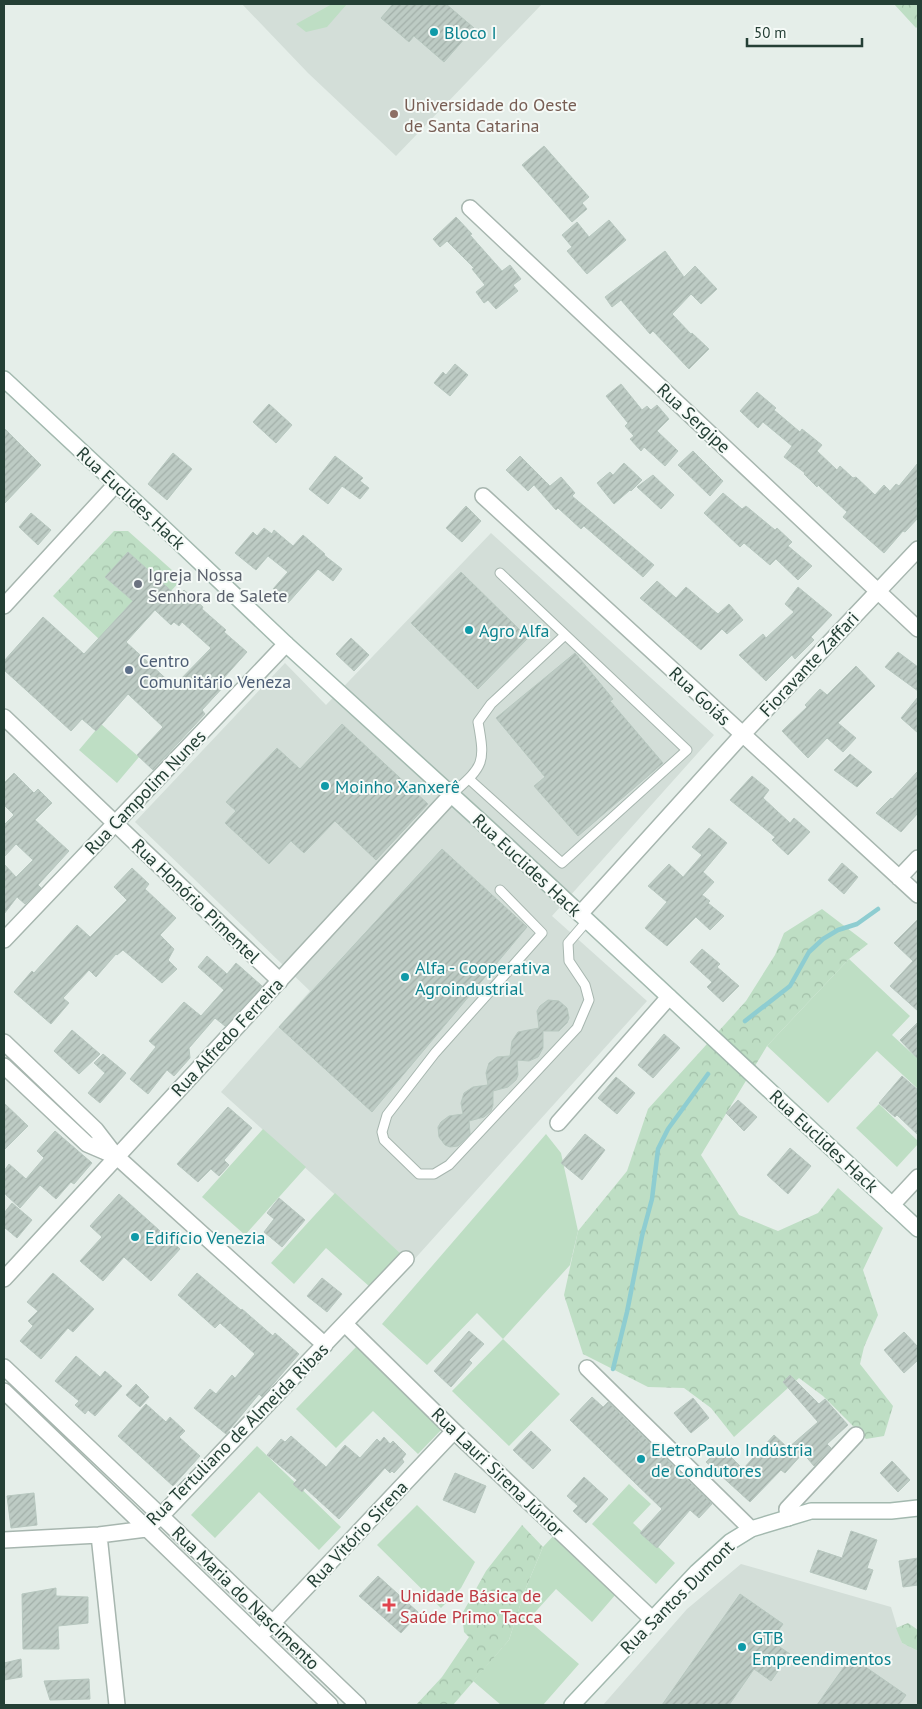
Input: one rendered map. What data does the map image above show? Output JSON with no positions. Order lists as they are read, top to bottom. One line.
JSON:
{"streets":{"street":["Rua Sergipe","Rua Euclides Hack","Fioravante Zaffari","Rua Goiás","Rua Campolim Nunes","Rua Honório Pimentel","Rua Alfredo Ferreira","Rua Tertuliano de Almeida Ribas","Rua Lauri Sirena Júnior","Rua Vitório Sirena","Rua Santos Dumont","Rua Maria do Nascimento"]},"crossings":[["Rua Sergipe","Fioravante Zaffari"],["Rua Euclides Hack","Fioravante Zaffari"],["Rua Euclides Hack","Rua Campolim Nunes"],["Rua Euclides Hack","Rua Alfredo Ferreira"],["Fioravante Zaffari","Rua Goiás"],["Rua Campolim Nunes","Rua Honório Pimentel"],["Rua Honório Pimentel","Rua Alfredo Ferreira"],["Rua Tertuliano de Almeida Ribas","Rua Lauri Sirena Júnior"],["Rua Tertuliano de Almeida Ribas","Rua Maria do Nascimento"],["Rua Lauri Sirena Júnior","Rua Vitório Sirena"],["Rua Lauri Sirena Júnior","Rua Santos Dumont"],["Rua Vitório Sirena","Rua Maria do Nascimento"]],"places":{"other":["Bloco I","Universidade do Oeste de Santa Catarina","Igreja Nossa Senhora de Salete","Agro Alfa","Centro Comunitário Veneza","Moinho Xanxerê","Alfa - Cooperativa Agroindustrial","Edifício Venezia","EletroPaulo Indústria de Condutores","GTB Empreendimentos"],"health":["Unidade Básica de Saúde Primo Tacca"]},"scale_bar":"50 m"}
